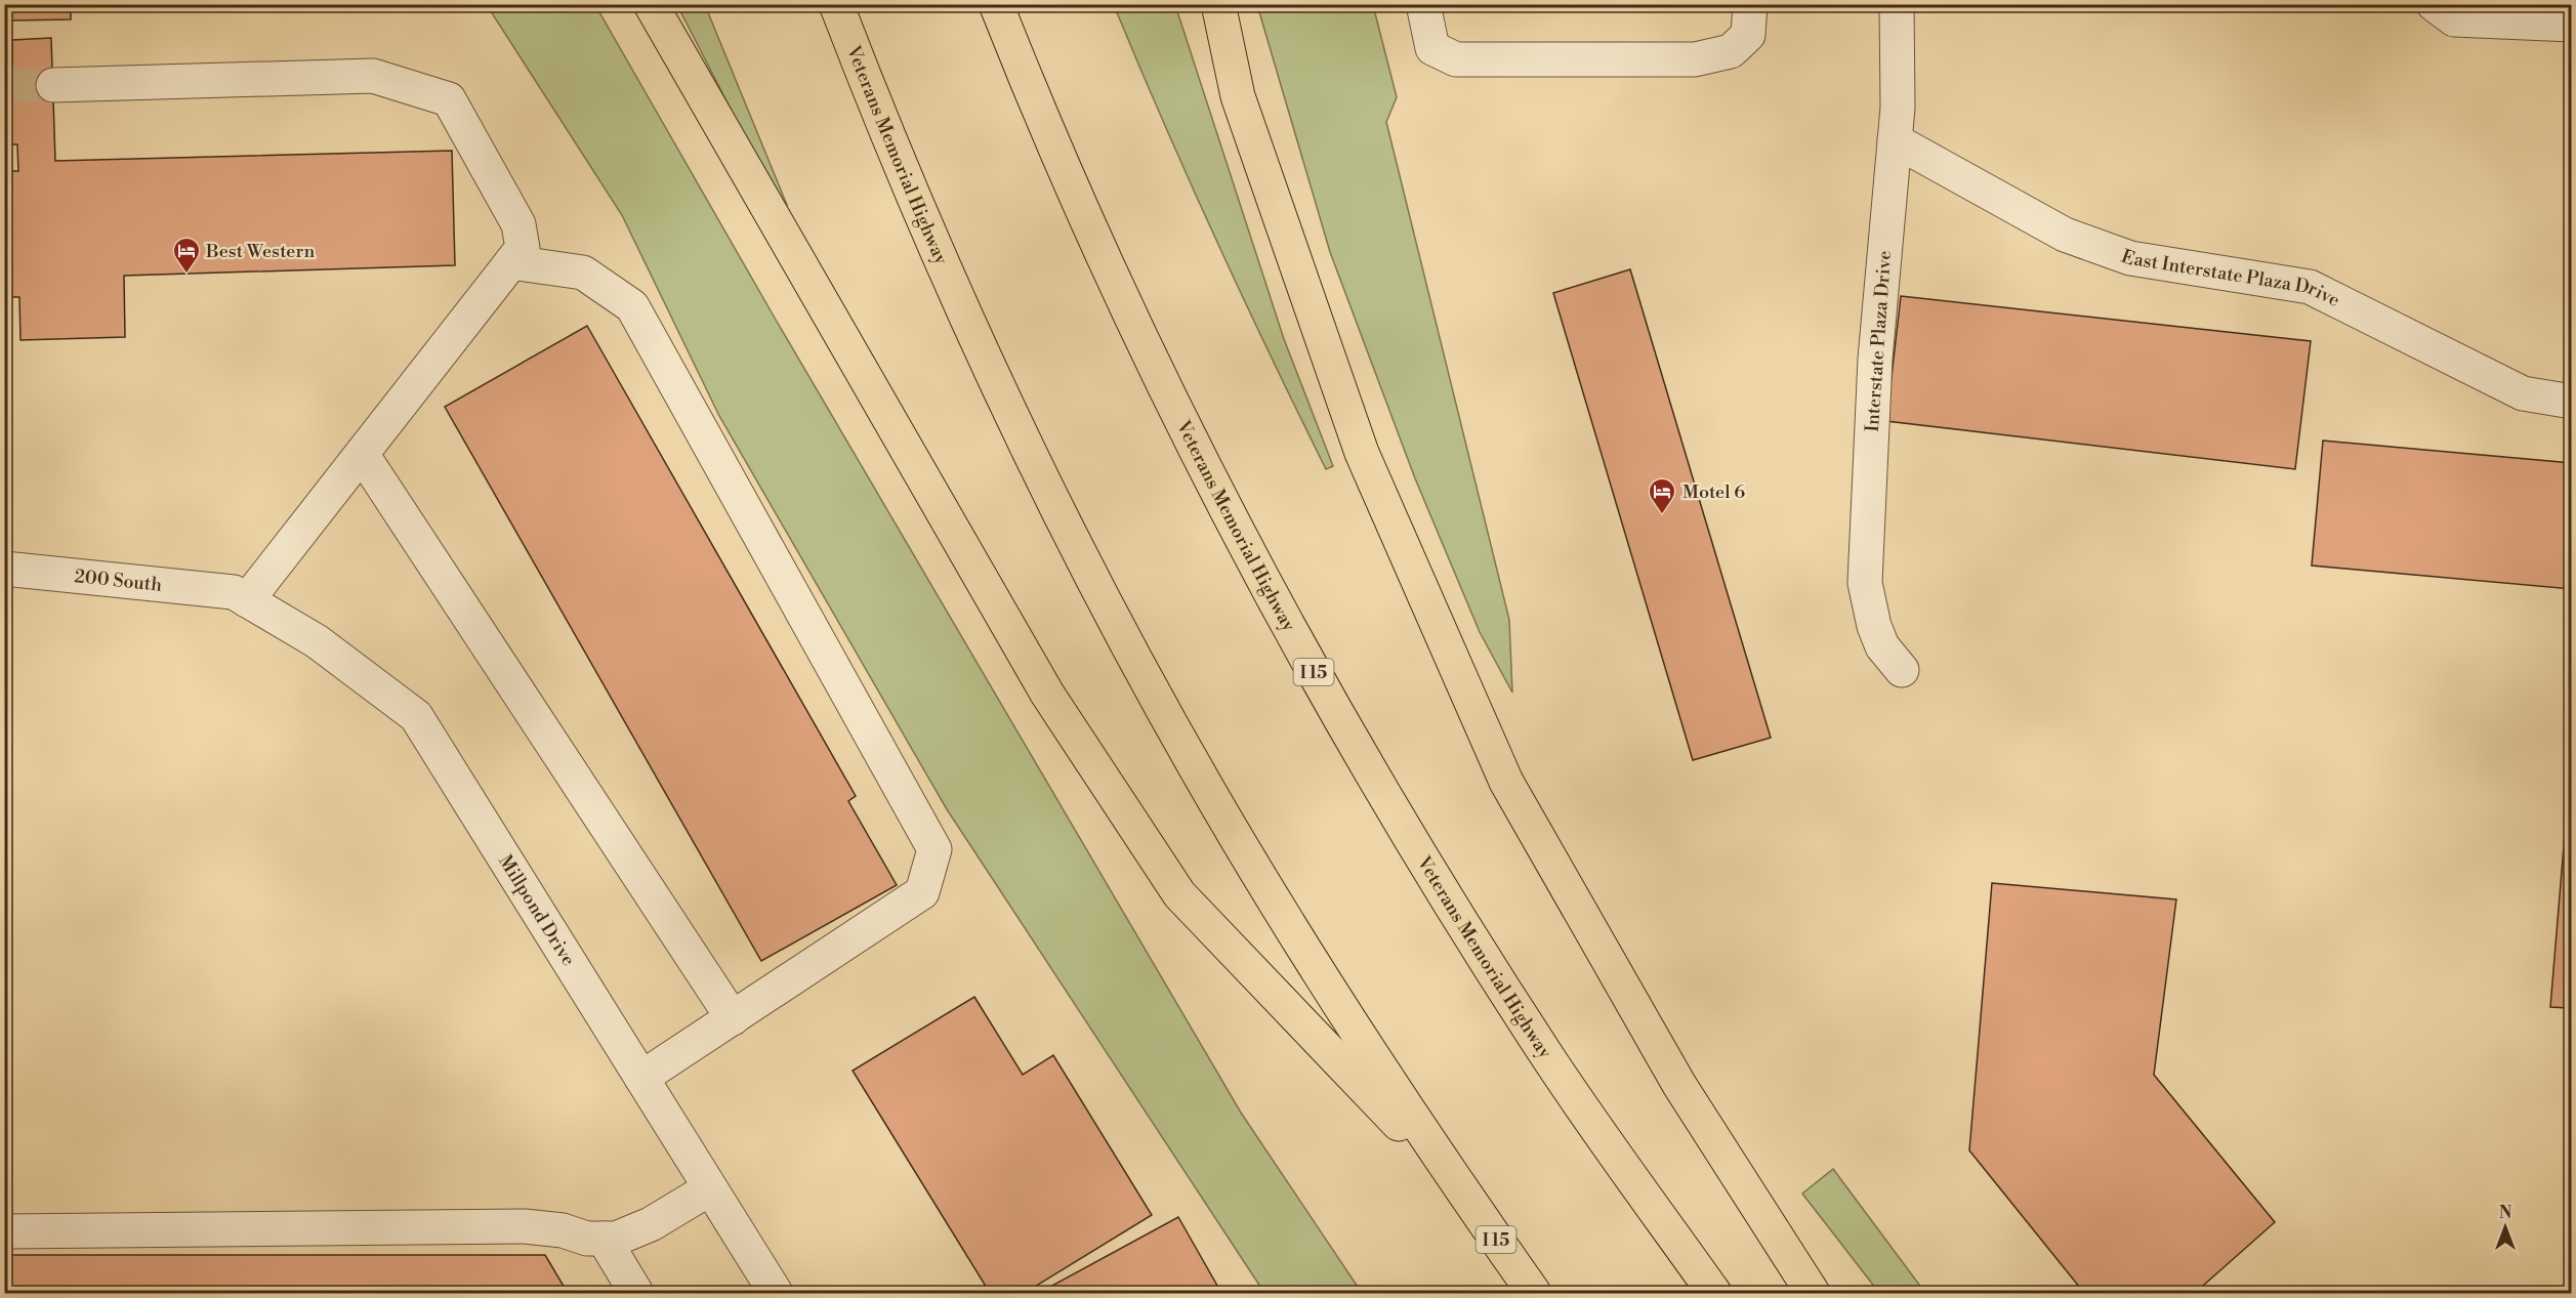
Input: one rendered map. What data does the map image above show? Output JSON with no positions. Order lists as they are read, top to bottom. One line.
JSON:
{"streets":{"highway":["Veterans Memorial Highway","I 15"],"street":["East Interstate Plaza Drive","Interstate Plaza Drive","200 South","Millpond Drive"]},"crossings":[["East Interstate Plaza Drive","Interstate Plaza Drive"],["200 South","Millpond Drive"]],"places":{"hotel":["Best Western","Motel 6"]},"north":"top"}
